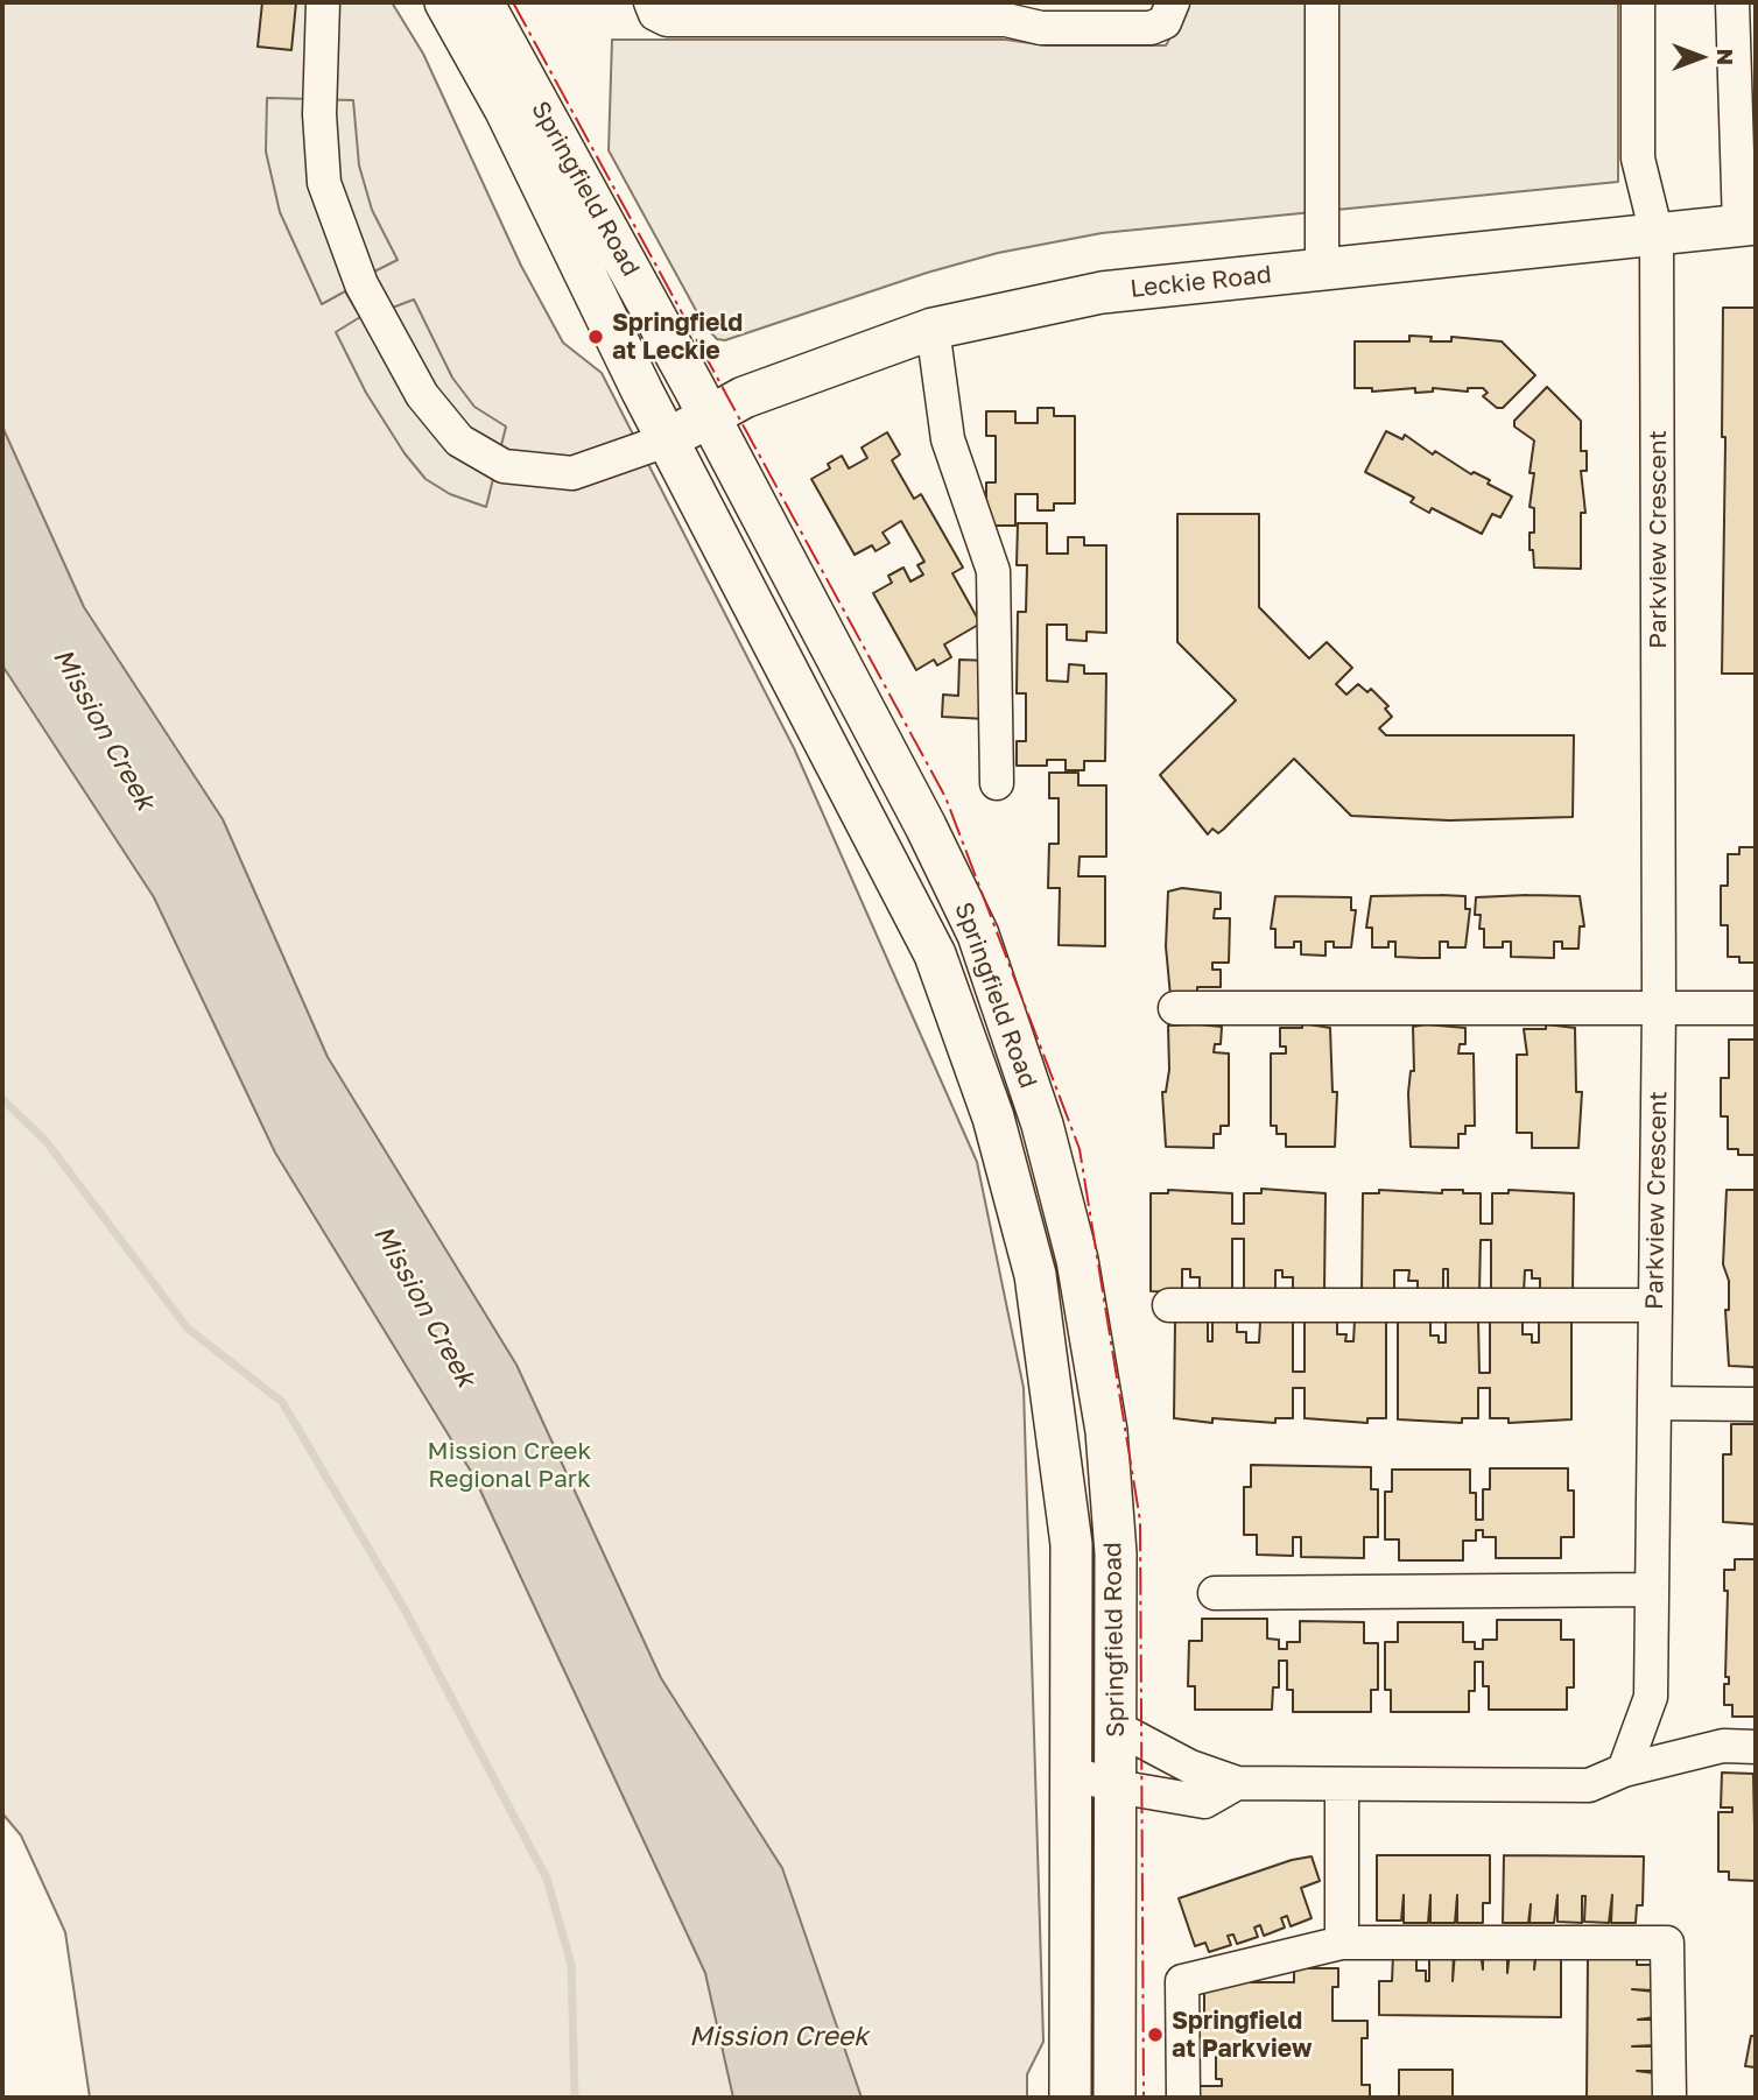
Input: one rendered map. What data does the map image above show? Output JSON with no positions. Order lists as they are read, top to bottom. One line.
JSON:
{"streets":{"main road":["Springfield Road","Leckie Road"],"street":["Parkview Crescent"]},"crossings":[["Springfield Road","Leckie Road"],["Leckie Road","Parkview Crescent"]],"water":["Mission Creek"],"parks":["Mission Creek Regional Park"],"places":["Springfield at Leckie","Springfield at Parkview"],"north":"right"}
